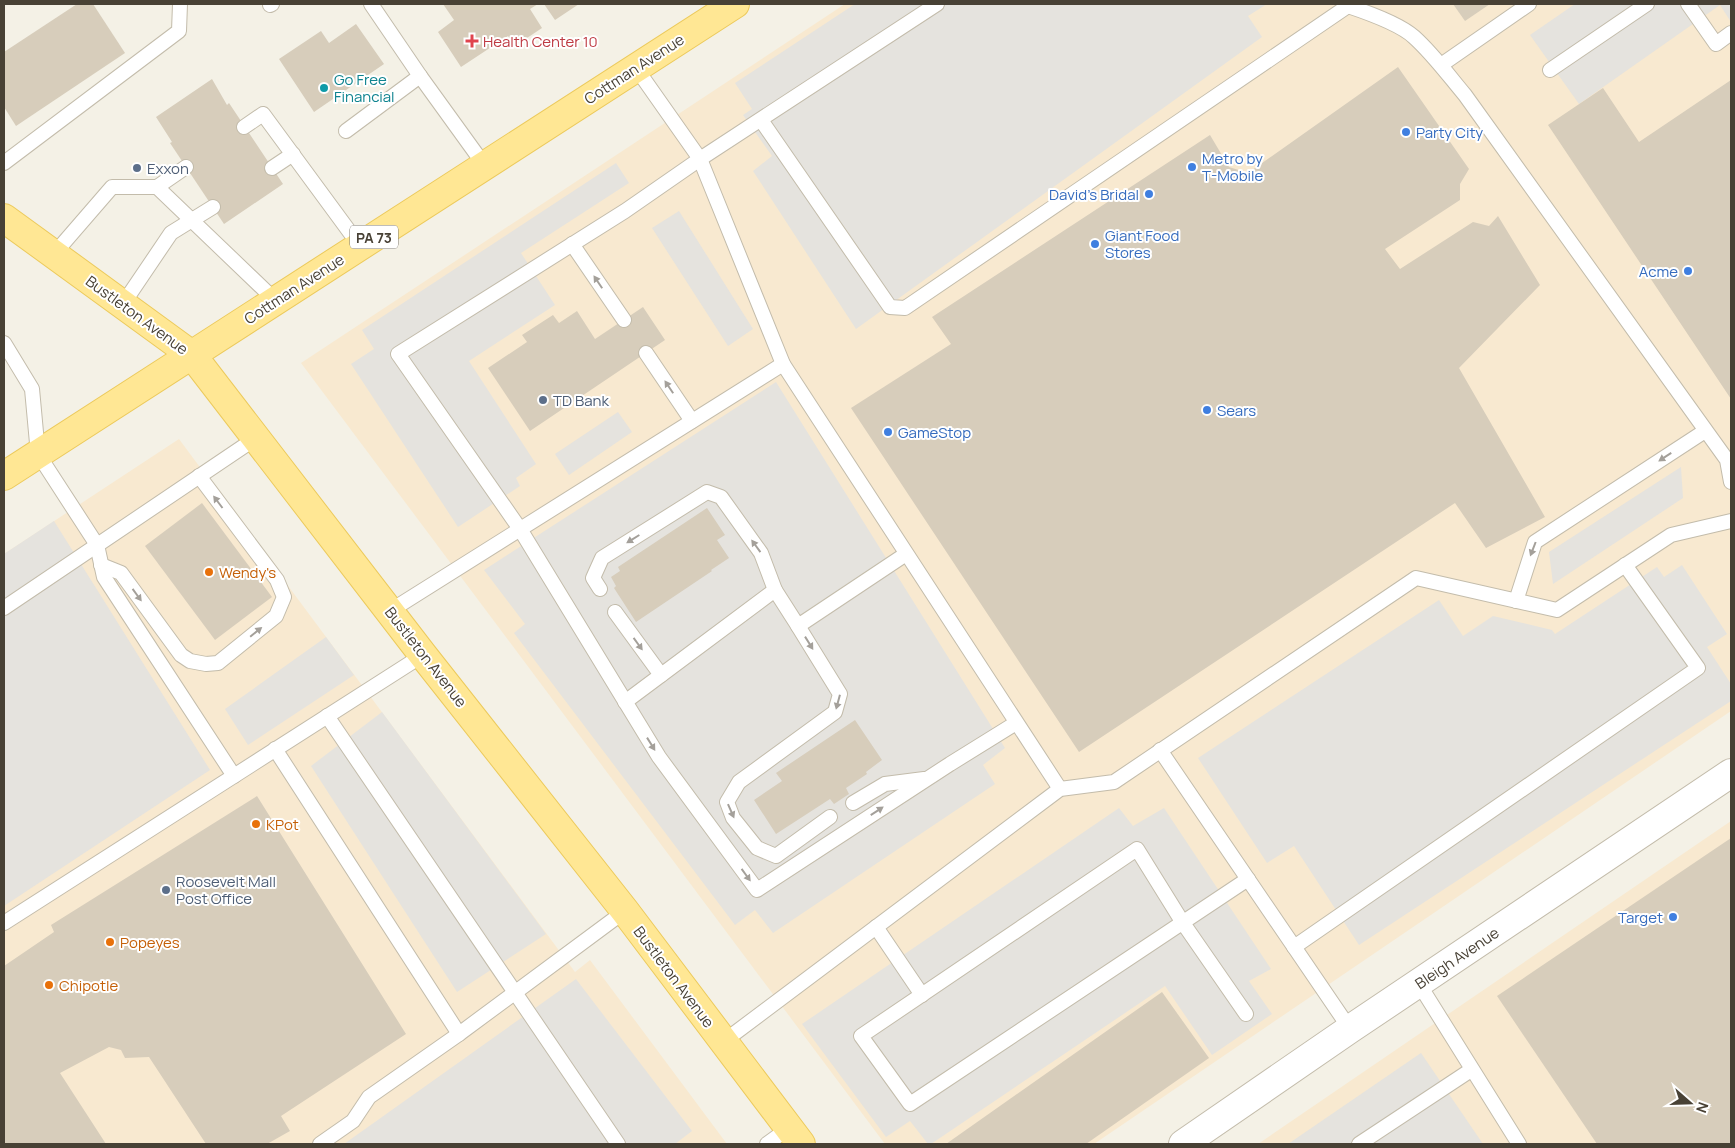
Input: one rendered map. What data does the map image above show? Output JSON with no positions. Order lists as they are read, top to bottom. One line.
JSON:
{"streets":{"main road":["Cottman Avenue","PA 73","Bustleton Avenue"],"street":["Bleigh Avenue"]},"crossings":[["Cottman Avenue","Bustleton Avenue"]],"places":{"health":["Health Center 10"],"other":["Go Free Financial","Party City","Metro by T-Mobile","Exxon","David's Bridal","Giant Food Stores","Acme","TD Bank","Sears","GameStop","Wendy's","KPot","Roosevelt Mall Post Office","Target","Popeyes","Chipotle"]},"north":"right"}
